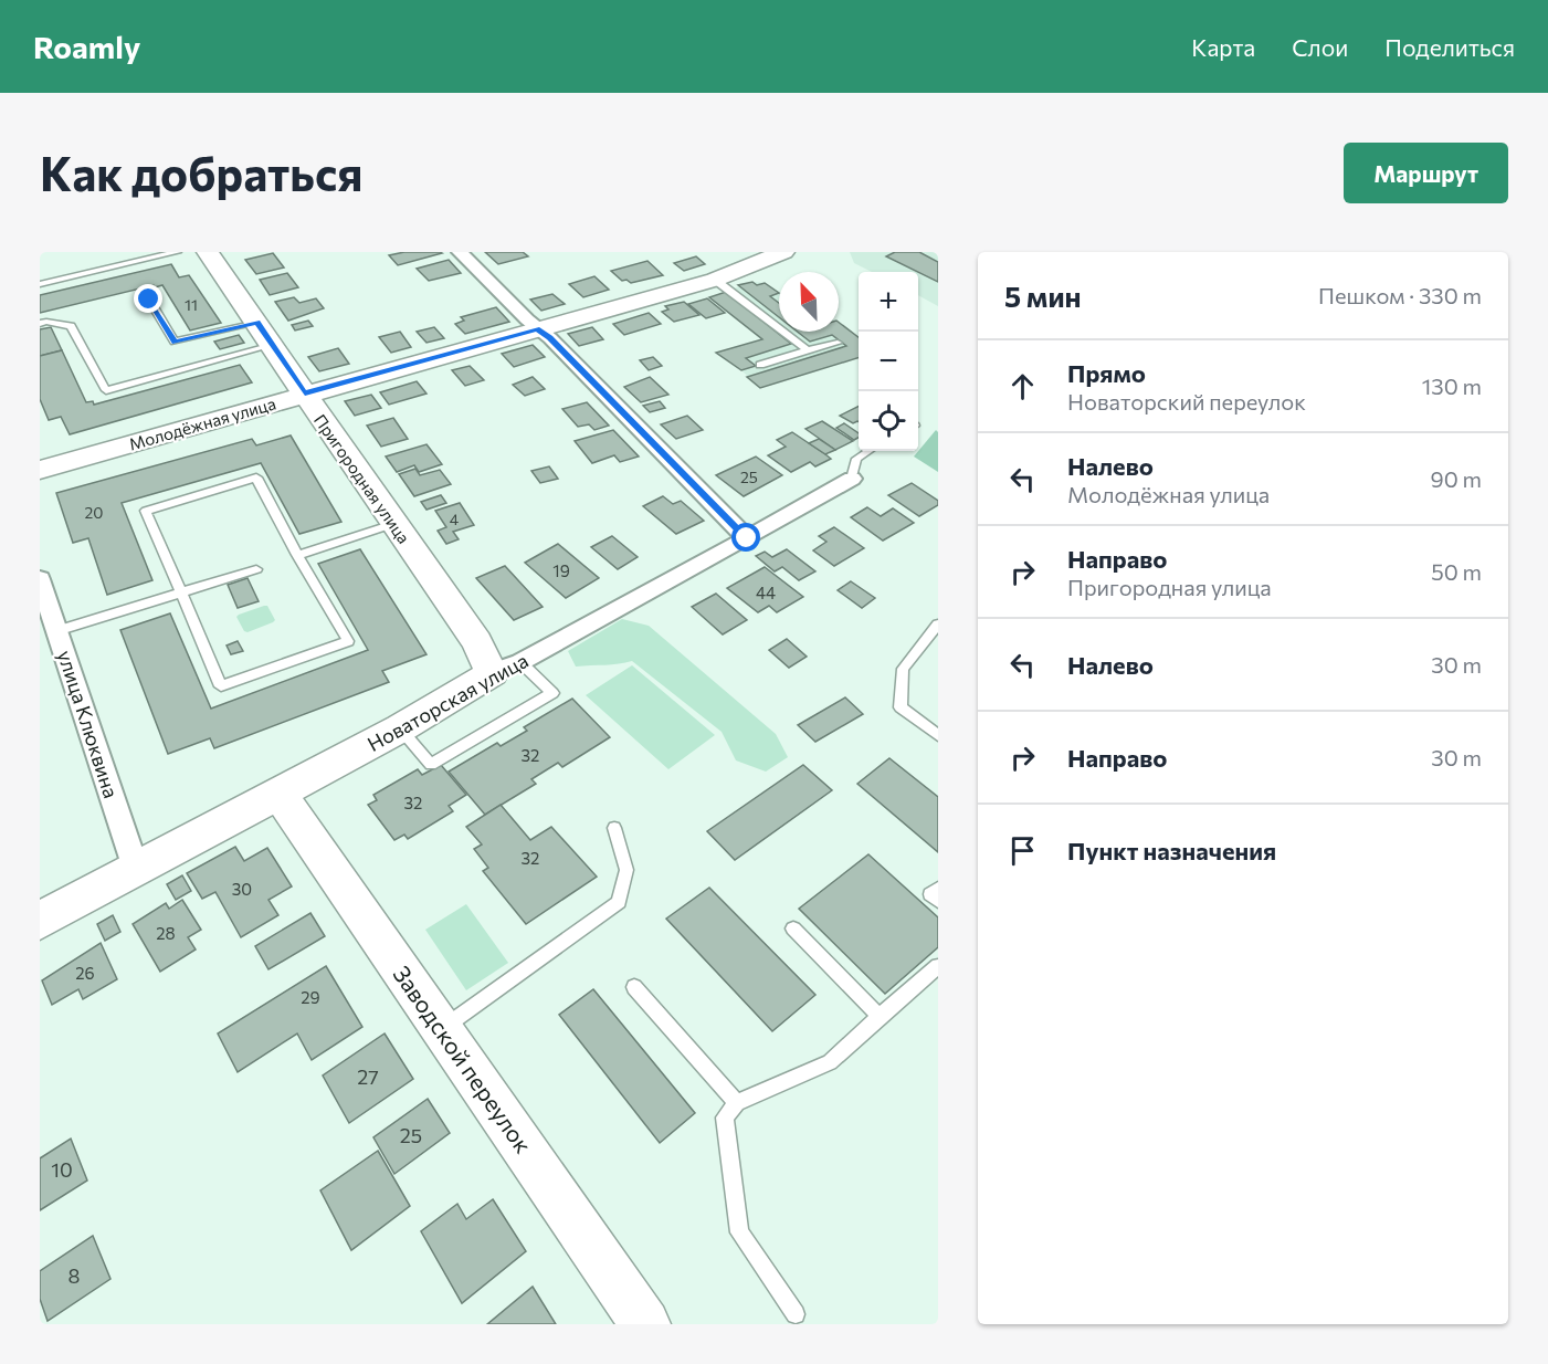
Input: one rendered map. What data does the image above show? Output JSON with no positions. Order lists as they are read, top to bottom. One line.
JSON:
{"streets":{"street":["Молодёжная улица","Пригородная улица","Новаторская улица","улица Клюквина","Заводской переулок"]},"crossings":[["Молодёжная улица","Пригородная улица"],["Пригородная улица","Новаторская улица"],["Новаторская улица","улица Клюквина"],["Новаторская улица","Заводской переулок"]],"house_numbers":["11","25","20","4","19","44","32","32","32","30","28","26","29","27","25","10","8"],"north":"top left","page":{"header":"Roamly","nav":["Карта","Слои","Поделиться"],"buttons":"Маршрут","title":"Как добраться","heading":["5 мин","Пешком · 330 m"],"map_buttons":["+","−"],"list":[["Прямо","Новаторский переулок","130 m"],["Налево","Молодёжная улица","90 m"],["Направо","Пригородная улица","50 m"],["Налево","30 m"],["Направо","30 m"],"Пункт назначения"]}}
